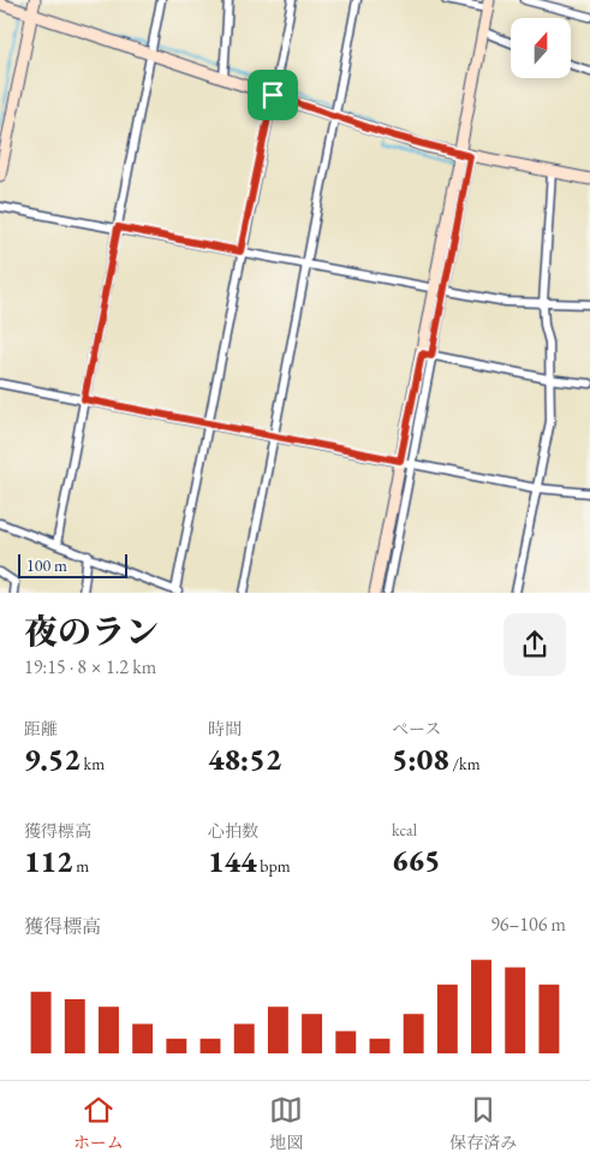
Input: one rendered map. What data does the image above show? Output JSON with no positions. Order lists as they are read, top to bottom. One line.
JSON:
{"scale_bar":"100 m","north":"top","page":{"scale":"100 m","heading":["夜のラン","19:15 · 8 × 1.2 km"],"stats":[["距離","9.52 km"],["時間","48:52"],["ペース","5:08 /km"],["獲得標高","112 m"],["心拍数","144 bpm"],["kcal","665"]],"chart":["獲得標高","96–106 m"],"tabs":["ホーム","地図","保存済み"]}}
